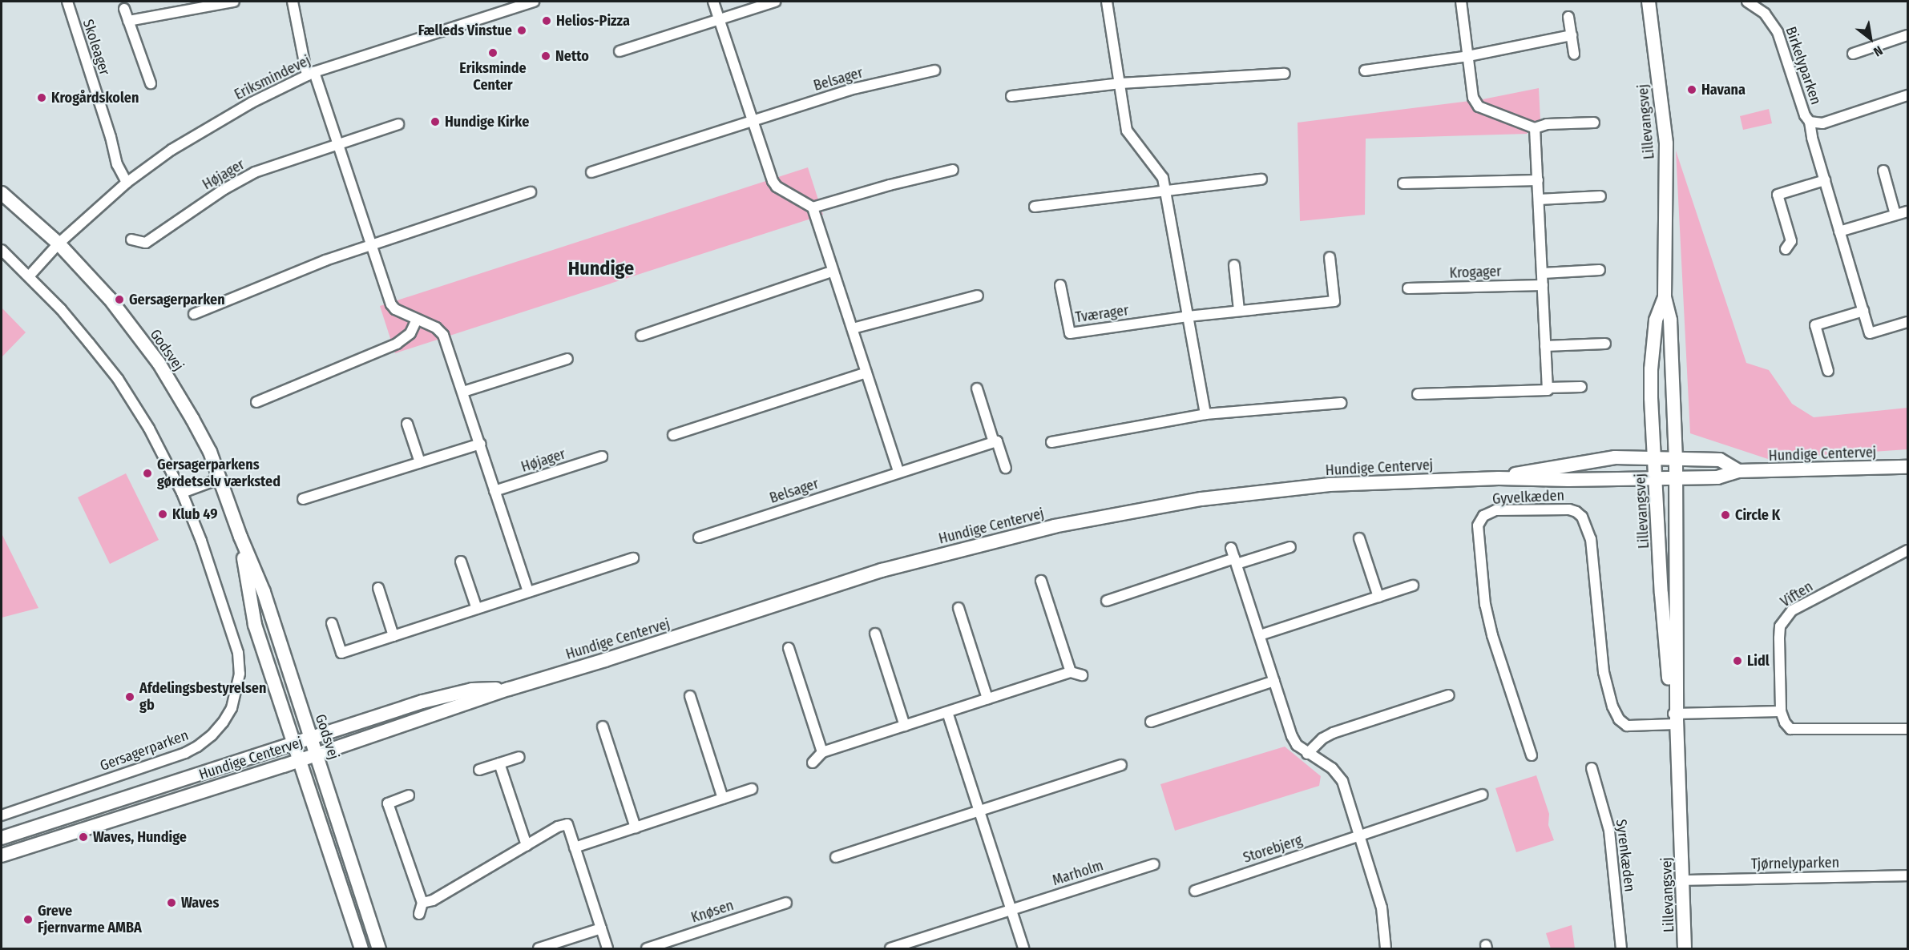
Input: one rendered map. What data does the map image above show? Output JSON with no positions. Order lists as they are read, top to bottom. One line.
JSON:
{"streets":{"street":["Skoleager","Birkelyparken","Eriksmindevej","Belsager","Lillevangsvej","Højager","Krogager","Tværager","Godsvej","Hundige Centervej","Gyvelkæden","Viften","Gersagerparken","Storebjerg","Syrenkæden","Tjørnelyparken","Marholm","Knøsen"]},"crossings":[["Skoleager","Eriksmindevej"],["Eriksmindevej","Godsvej"],["Lillevangsvej","Hundige Centervej"],["Lillevangsvej","Gyvelkæden"],["Lillevangsvej","Tjørnelyparken"],["Godsvej","Hundige Centervej"]],"districts":["Hundige"],"places":["Helios-Pizza","Fælleds Vinstue","Eriksminde Center","Netto","Havana","Krogårdskolen","Hundige Kirke","Gersagerparken","Gersagerparkens gørdetselv værksted","Klub 49","Circle K","Lidl","Afdelingsbestyrelsen gb","Waves, Hundige","Waves","Greve Fjernvarme AMBA"],"north":"bottom right"}
